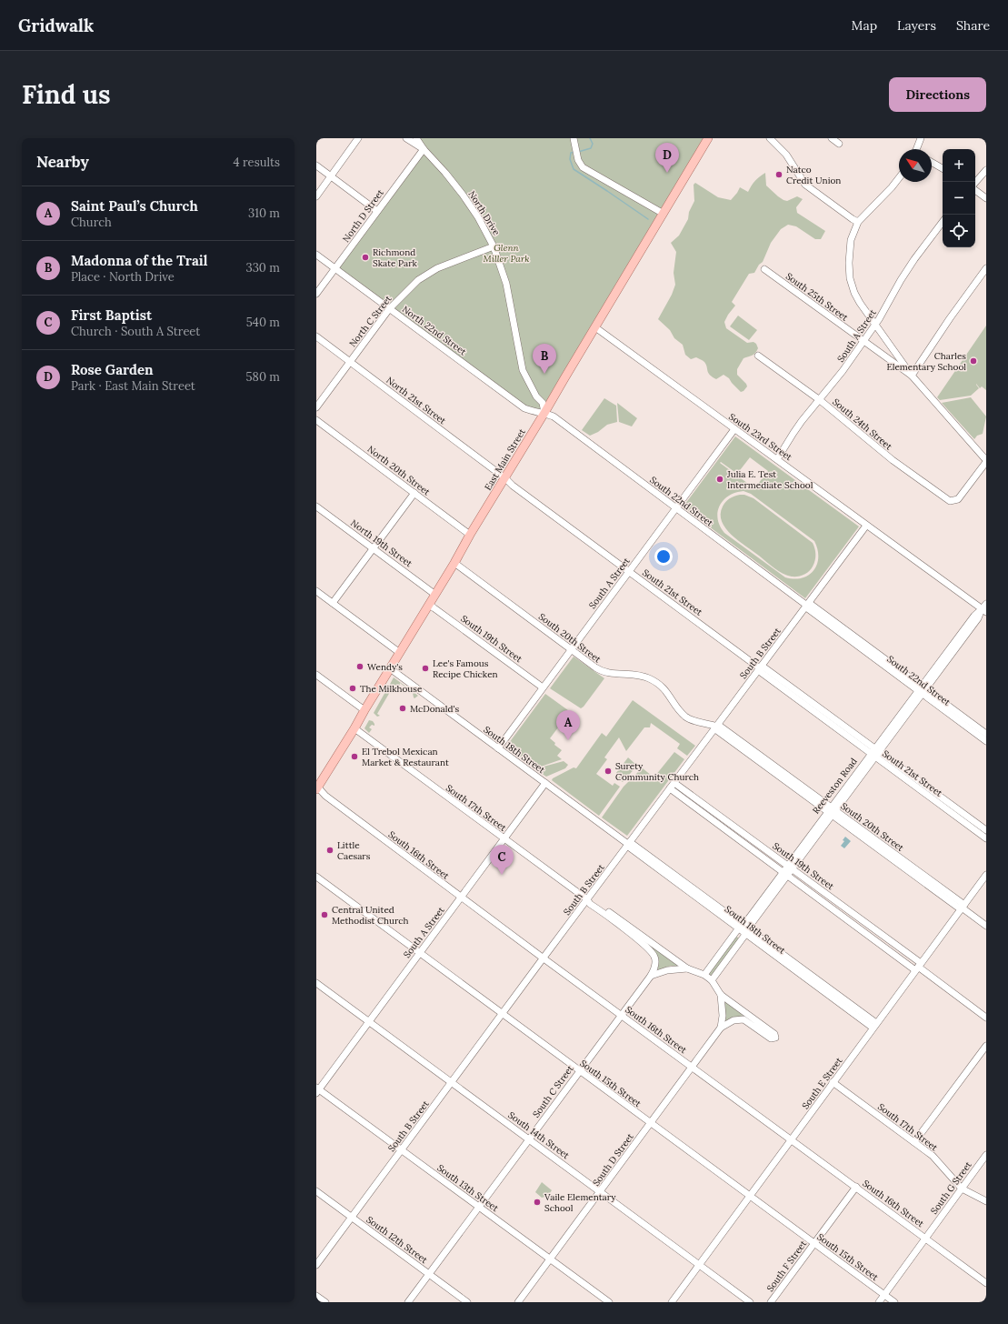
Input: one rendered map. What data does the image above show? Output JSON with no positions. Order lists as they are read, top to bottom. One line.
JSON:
{"streets":{"main road":["East Main Street"],"street":["North Drive","North D Street","South 25th Street","North C Street","North 22nd Street","South A Street","North 21st Street","South 24th Street","South 23rd Street","North 20th Street","South 22nd Street","North 19th Street","South 21st Street","South 20th Street","South 19th Street","South B Street","South 18th Street","Reeveston Road","South 17th Street","South 16th Street","South 15th Street","South E Street","South C Street","South 14th Street","South D Street","South 13th Street","South G Street","South 12th Street","South F Street"]},"crossings":[["North Drive","North D Street"],["North Drive","North C Street"],["North Drive","North 22nd Street"],["North Drive","East Main Street"],["North Drive","South 22nd Street"],["North D Street","North 22nd Street"],["South 25th Street","South A Street"],["North C Street","North 22nd Street"],["North C Street","North 21st Street"],["North 22nd Street","East Main Street"],["North 22nd Street","South 22nd Street"],["South A Street","South 24th Street"],["South A Street","South 23rd Street"],["South A Street","South 22nd Street"],["South A Street","South 21st Street"],["South A Street","South 20th Street"],["South A Street","South 19th Street"],["South A Street","South 18th Street"],["South A Street","South 17th Street"],["South A Street","South 16th Street"],["South A Street","South 15th Street"],["South A Street","South 14th Street"],["South A Street","South 13th Street"],["North 21st Street","East Main Street"],["North 21st Street","South 21st Street"],["South 23rd Street","East Main Street"],["South 23rd Street","South B Street"],["South 23rd Street","Reeveston Road"],["East Main Street","North 20th Street"],["East Main Street","South 22nd Street"],["East Main Street","North 19th Street"],["East Main Street","South 21st Street"],["East Main Street","South 20th Street"],["East Main Street","South 19th Street"],["East Main Street","South 18th Street"],["East Main Street","South 17th Street"],["East Main Street","South 16th Street"],["South 22nd Street","South B Street"],["South 22nd Street","Reeveston Road"],["South 21st Street","South B Street"],["South 21st Street","Reeveston Road"],["South 20th Street","South B Street"],["South 20th Street","Reeveston Road"],["South 20th Street","South E Street"],["South 19th Street","South B Street"],["South 19th Street","Reeveston Road"],["South 19th Street","South E Street"],["South B Street","South 18th Street"],["South B Street","South 17th Street"],["South B Street","South 16th Street"],["South B Street","South 15th Street"],["South B Street","South 14th Street"],["South B Street","South 13th Street"],["South B Street","South 12th Street"],["South 18th Street","Reeveston Road"],["South 18th Street","South E Street"],["Reeveston Road","South 17th Street"],["Reeveston Road","South 16th Street"],["Reeveston Road","South C Street"],["Reeveston Road","South D Street"],["South 17th Street","South 16th Street"],["South 17th Street","South E Street"],["South 17th Street","South C Street"],["South 17th Street","South D Street"],["South 17th Street","South G Street"],["South 16th Street","South E Street"],["South 16th Street","South C Street"],["South 16th Street","South D Street"],["South 16th Street","South G Street"],["South 16th Street","South F Street"],["South 15th Street","South E Street"],["South 15th Street","South C Street"],["South 15th Street","South D Street"],["South 15th Street","South G Street"],["South 15th Street","South F Street"],["South E Street","South 14th Street"],["South C Street","South 14th Street"],["South C Street","South D Street"],["South C Street","South 13th Street"],["South C Street","South 12th Street"],["South 14th Street","South D Street"],["South D Street","South 13th Street"]],"parks":["Glenn Miller Park"],"places":["Natco Credit Union","Richmond Skate Park","Charles Elementary School","Julia E. Test Intermediate School","Wendy's","Lee's Famous Recipe Chicken","The Milkhouse","McDonald's","El Trebol Mexican Market & Restaurant","Surety Community Church","Little Caesars","Central United Methodist Church","Vaile Elementary School"],"north":"top left","page":{"header":"Gridwalk","nav":["Map","Layers","Share"],"buttons":"Directions","title":"Find us","heading":["Nearby","4 results"],"pins":["D","B","A","C"],"map_buttons":["+","−"],"list":[{"mark":"A","name":"Saint Paul’s Church","note":"Church","value":"310 m"},{"mark":"B","name":"Madonna of the Trail","note":"Place · North Drive","value":"330 m"},{"mark":"C","name":"First Baptist","note":"Church · South A Street","value":"540 m"},{"mark":"D","name":"Rose Garden","note":"Park · East Main Street","value":"580 m"}]}}
